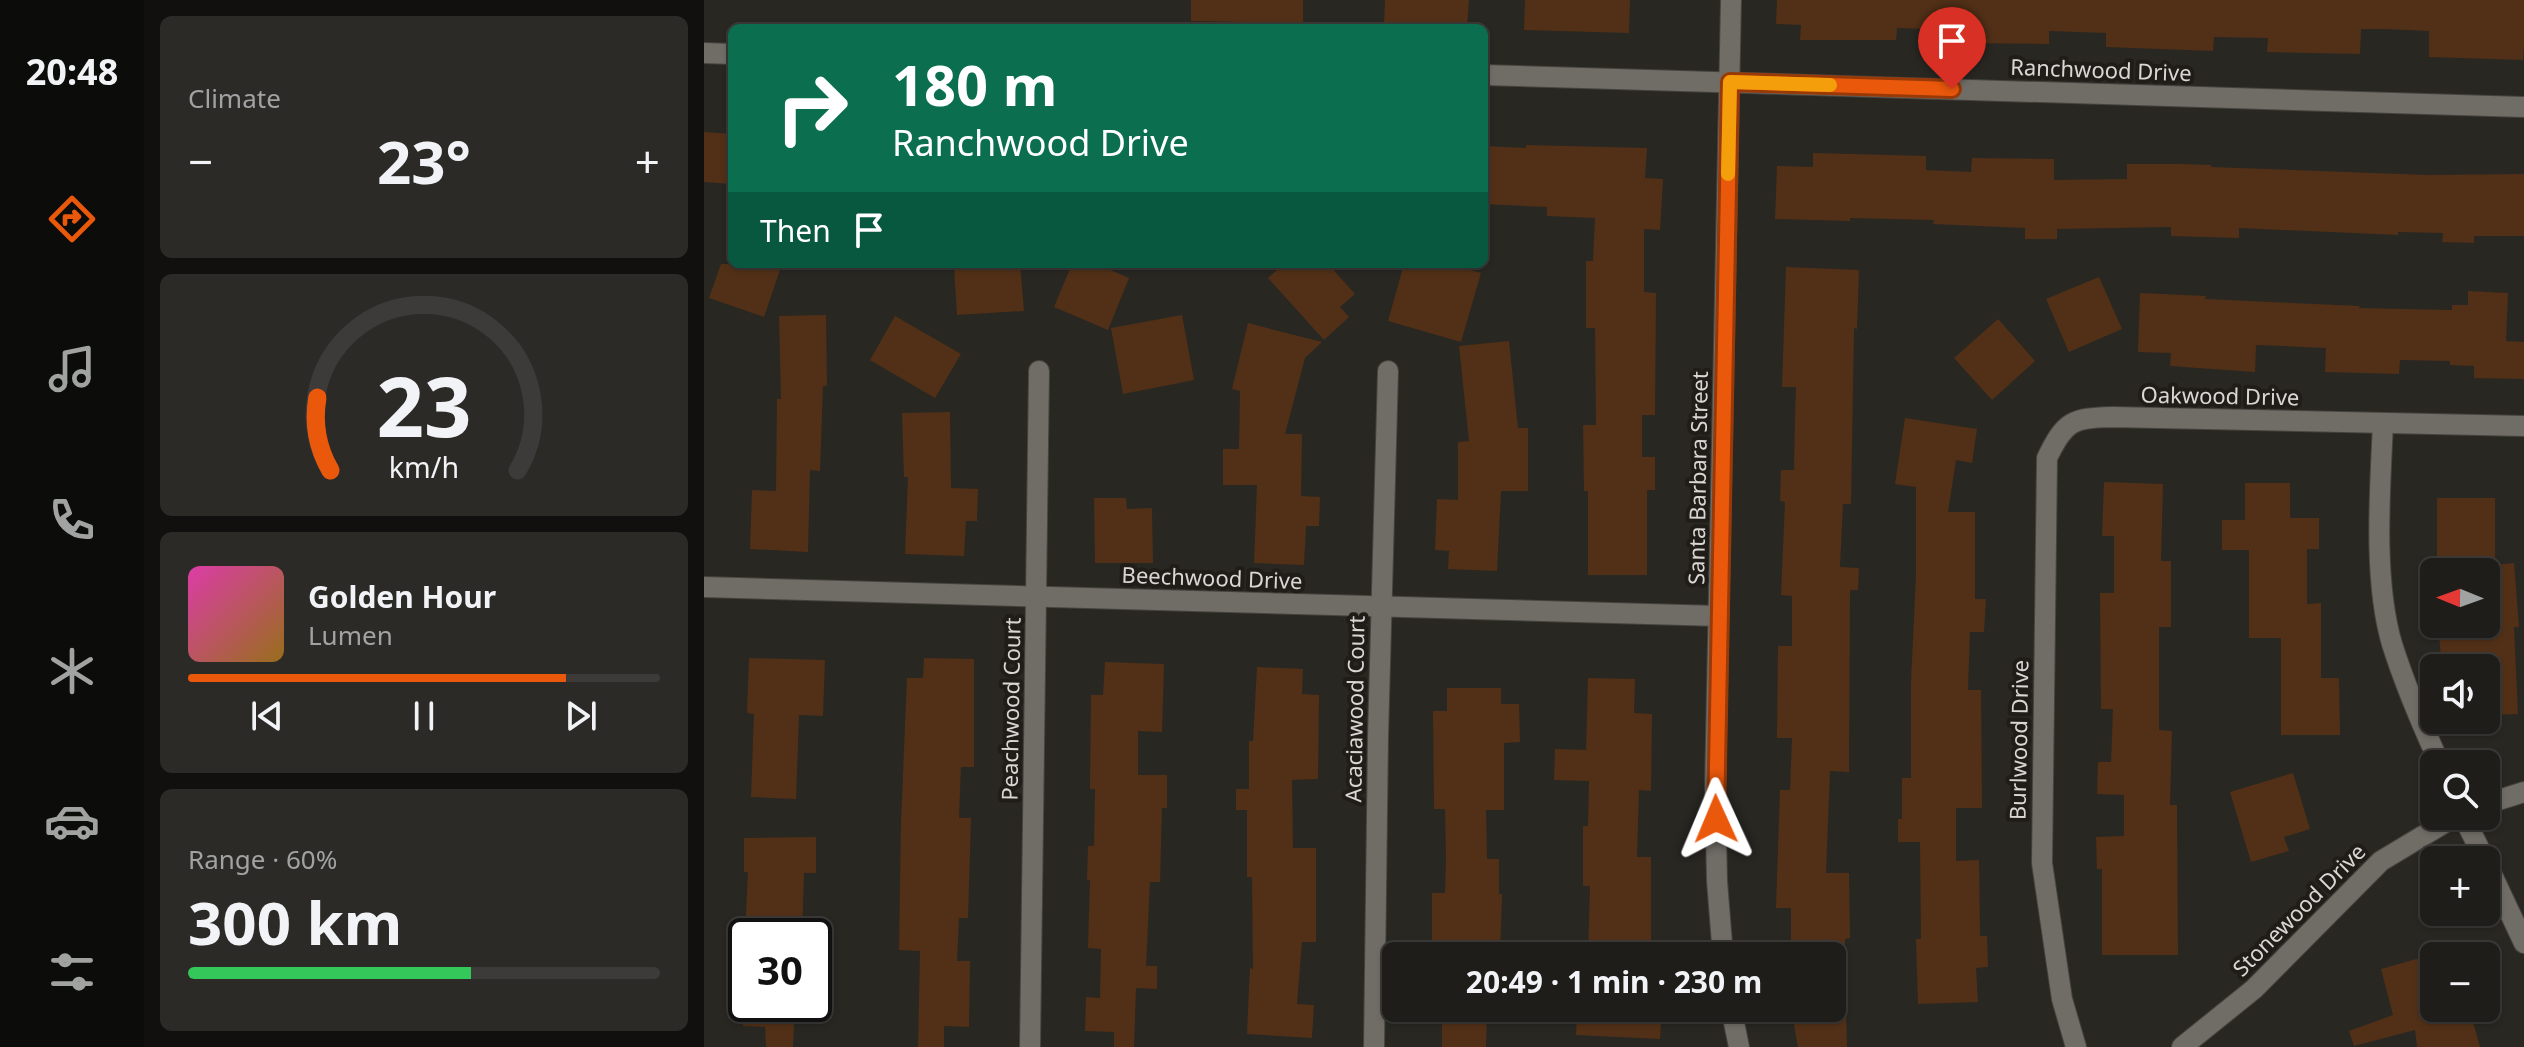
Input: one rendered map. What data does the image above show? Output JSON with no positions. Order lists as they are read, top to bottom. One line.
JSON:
{"streets":{"street":["Ranchwood Drive","Oakwood Drive","Santa Barbara Street","Beechwood Drive","Peachwood Court","Acaciawood Court","Burlwood Drive","Stonewood Drive"]},"crossings":[["Ranchwood Drive","Santa Barbara Street"],["Oakwood Drive","Burlwood Drive"],["Santa Barbara Street","Beechwood Drive"],["Beechwood Drive","Peachwood Court"],["Beechwood Drive","Acaciawood Court"]],"north":"left","page":{"tabs":"20:48","tile":["Climate",["Range · 60%","300 km"]],"turn":["180 m","Ranchwood Drive"],"heat":["−","23°","+"],"then":"Then","map_buttons":["+","−"],"song":["Golden Hour","Lumen"],"limit":"30","trip":"20:49 · 1 min · 230 m","gauge":["23","km/h"]}}
